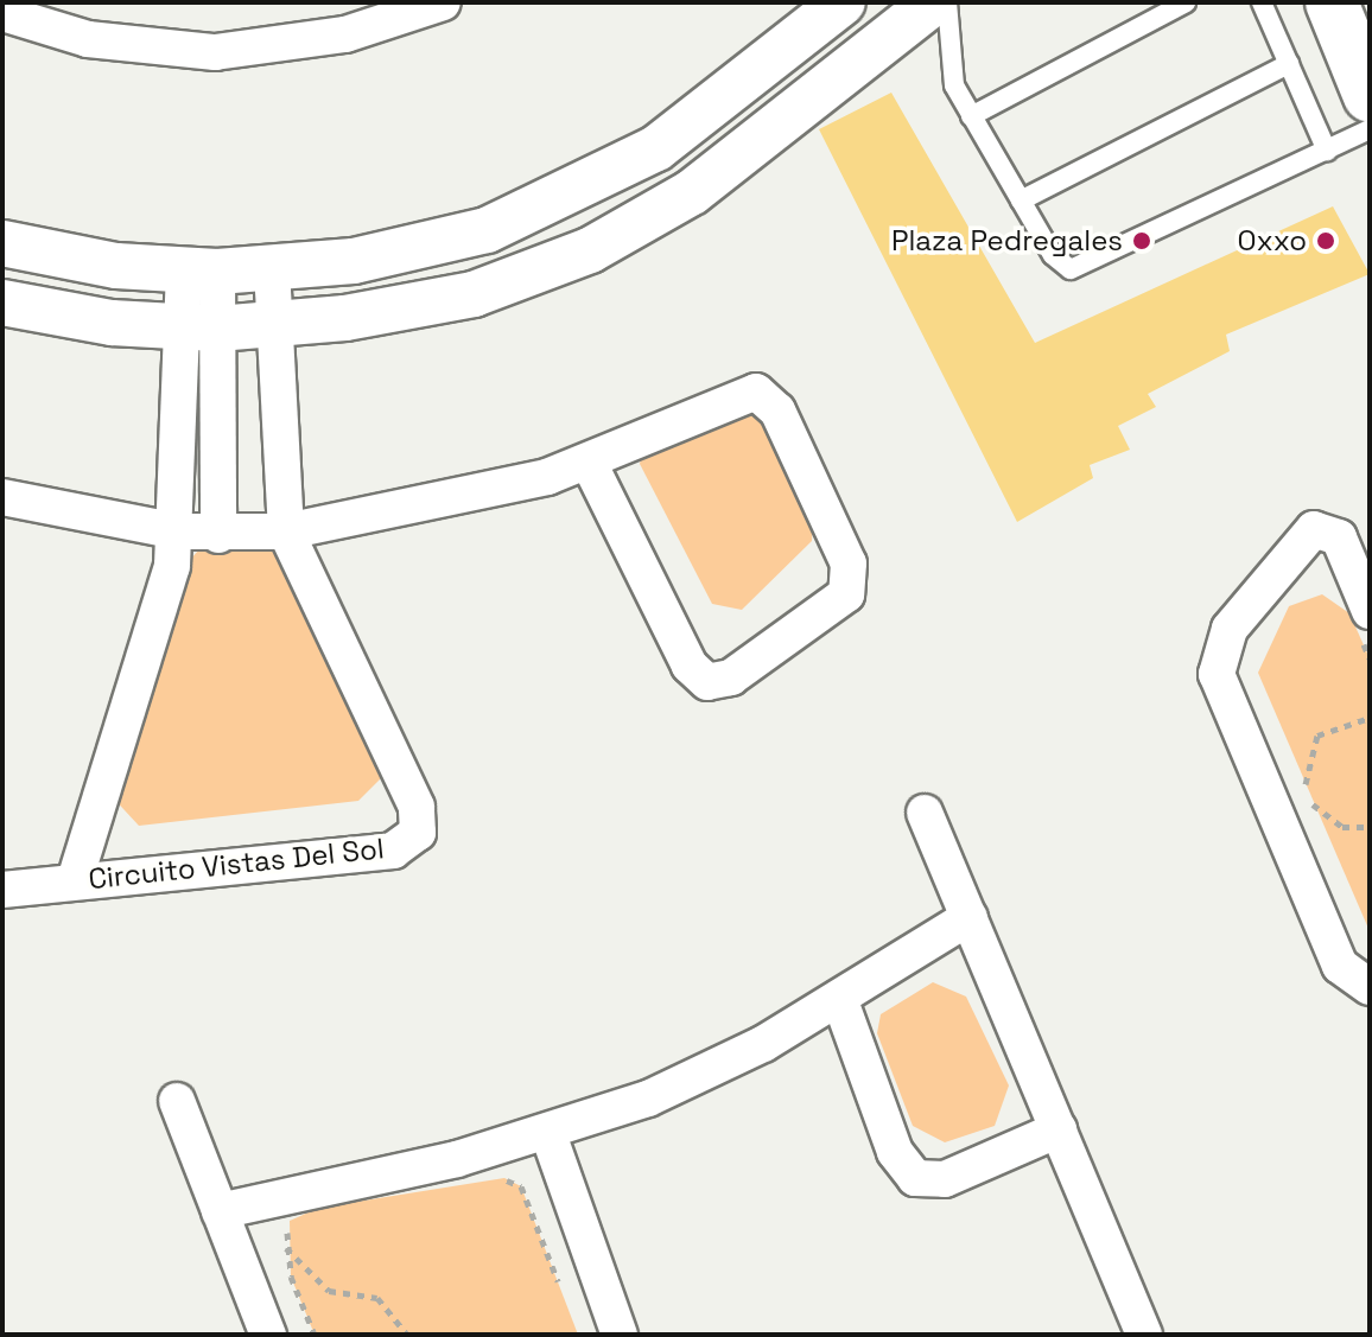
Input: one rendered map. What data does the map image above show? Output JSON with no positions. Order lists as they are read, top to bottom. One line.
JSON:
{"streets":{"street":["Circuito Vistas Del Sol"]},"places":["Plaza Pedregales","Oxxo"]}
